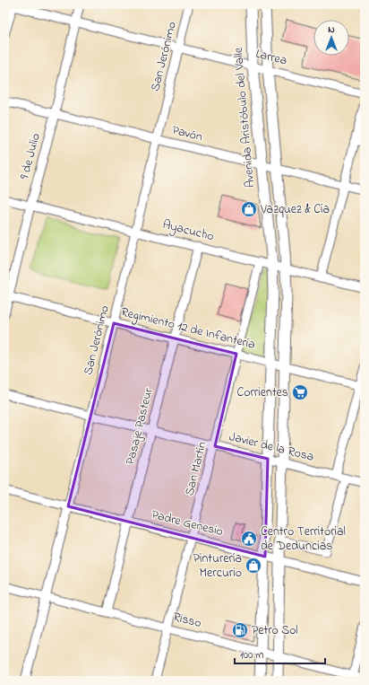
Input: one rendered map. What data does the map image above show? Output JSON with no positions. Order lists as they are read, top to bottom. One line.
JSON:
{"streets":{"main road":["Avenida Aristóbulo del Valle"],"street":["San Jerónimo","Larrea","Pavón","9 de Julio","Ayacucho","Regimiento 12 de Infantería","Pasaje Pasteur","Javier de la Rosa","San Martín","Padre Genesio","Risso"]},"crossings":[["San Jerónimo","Larrea"],["San Jerónimo","Pavón"],["San Jerónimo","Ayacucho"],["San Jerónimo","Regimiento 12 de Infantería"],["San Jerónimo","Javier de la Rosa"],["San Jerónimo","Padre Genesio"],["San Jerónimo","Risso"],["Larrea","Avenida Aristóbulo del Valle"],["Larrea","9 de Julio"],["Avenida Aristóbulo del Valle","Pavón"],["Avenida Aristóbulo del Valle","Ayacucho"],["Avenida Aristóbulo del Valle","Regimiento 12 de Infantería"],["Avenida Aristóbulo del Valle","Javier de la Rosa"],["Avenida Aristóbulo del Valle","Padre Genesio"],["Avenida Aristóbulo del Valle","Risso"],["Pavón","9 de Julio"],["9 de Julio","Ayacucho"],["9 de Julio","Regimiento 12 de Infantería"],["Ayacucho","Pasaje Pasteur"],["Ayacucho","San Martín"],["Regimiento 12 de Infantería","Pasaje Pasteur"],["Regimiento 12 de Infantería","San Martín"],["Pasaje Pasteur","Javier de la Rosa"],["Pasaje Pasteur","Padre Genesio"],["Pasaje Pasteur","Risso"],["Javier de la Rosa","San Martín"],["San Martín","Padre Genesio"],["San Martín","Risso"]],"places":{"shop":["Vazquez & Cía","Pinturería Mercurio"],"supermarket":["Corrientes"],"public building":["Centro Territorial de Deduncias"],"fuel station":["Petro Sol"]},"scale_bar":"100 m","north":"top"}
